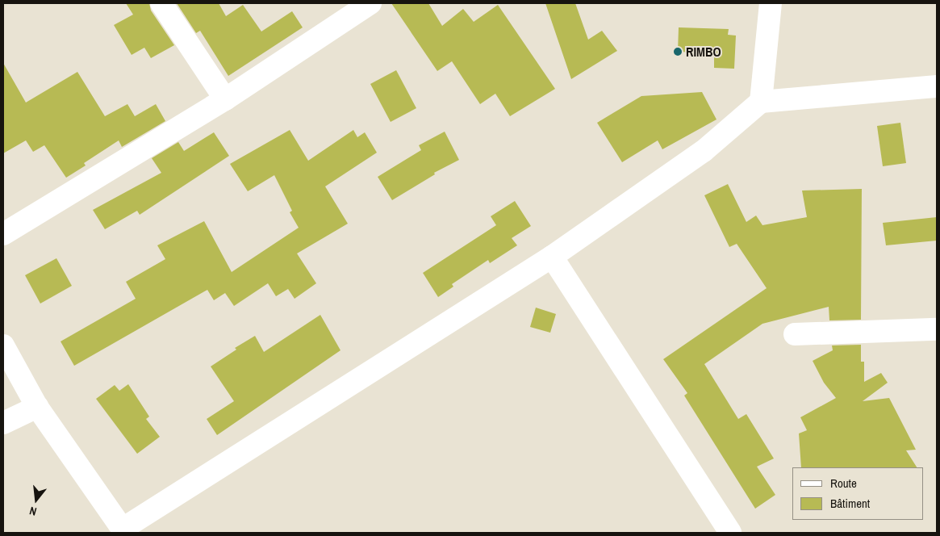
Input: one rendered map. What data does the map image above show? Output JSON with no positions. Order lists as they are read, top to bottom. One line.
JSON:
{"places":["RIMBO"],"legend":["Route","Bâtiment"],"north":"bottom"}
